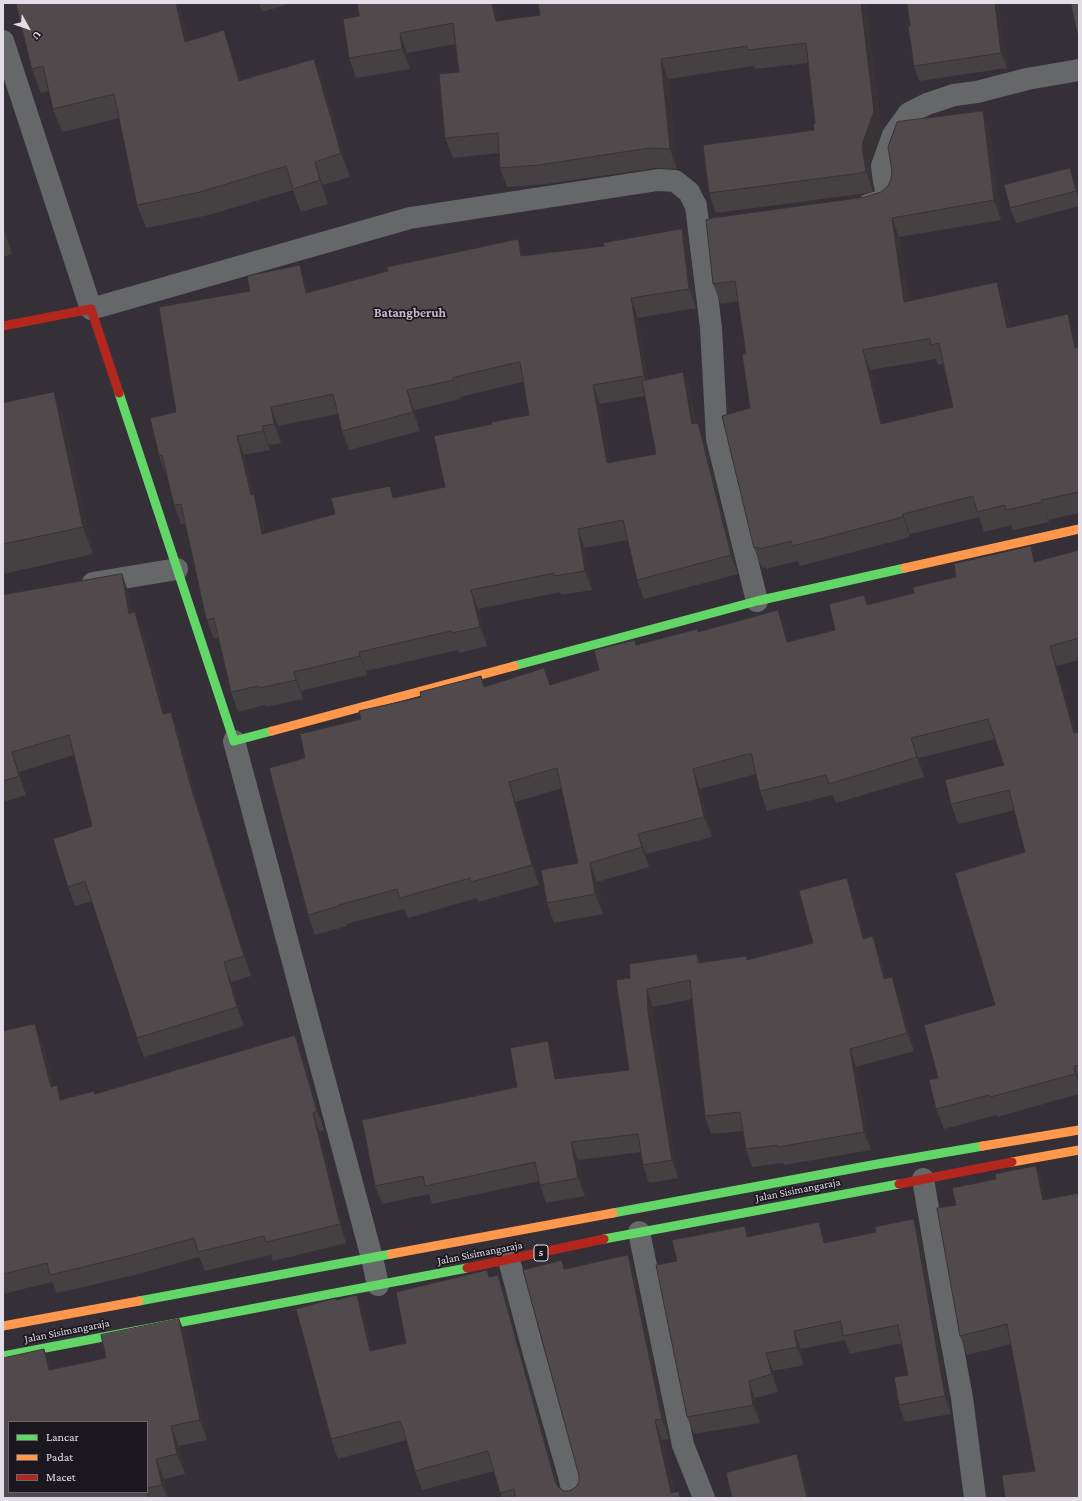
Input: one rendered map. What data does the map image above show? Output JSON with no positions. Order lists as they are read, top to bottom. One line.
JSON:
{"streets":{"main road":["Jalan Sisimangaraja","5"]},"districts":["Batangberuh"],"legend":["Lancar","Padat","Macet"],"north":"bottom right"}
